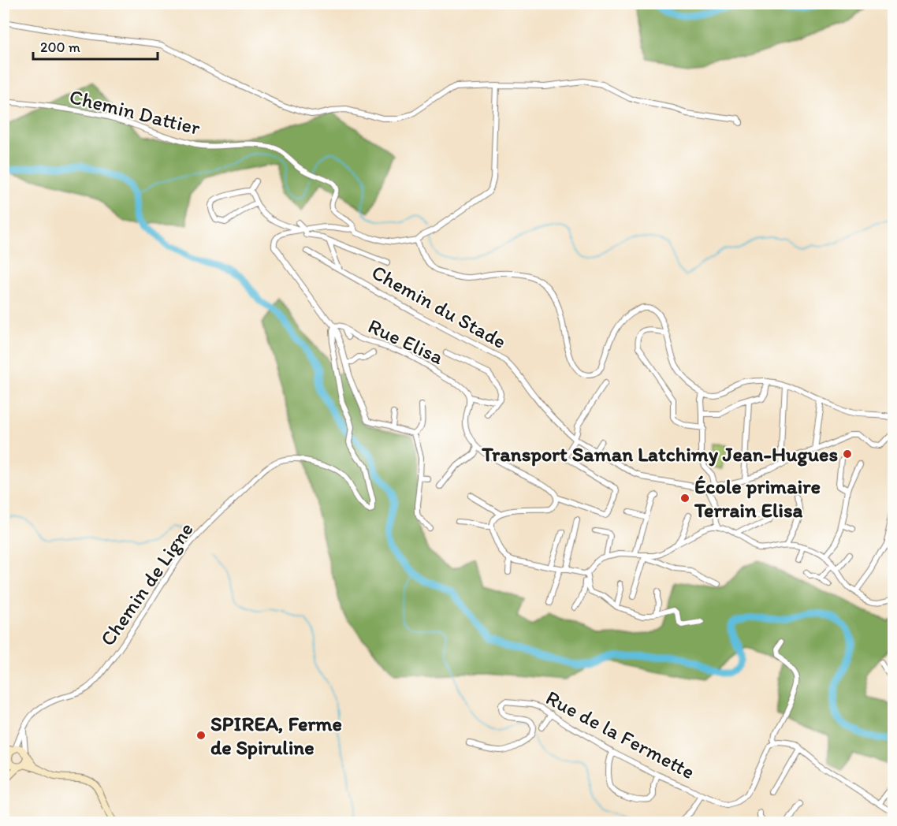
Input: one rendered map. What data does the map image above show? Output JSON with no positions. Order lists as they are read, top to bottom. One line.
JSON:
{"streets":{"street":["Chemin Dattier","Chemin du Stade","Rue Elisa","Chemin de Ligne","Rue de la Fermette"]},"crossings":[["Rue Elisa","Chemin de Ligne"]],"places":["Transport Saman Latchimy Jean-Hugues","École primaire Terrain Elisa","SPIREA, Ferme de Spiruline"],"scale_bar":"200 m"}
